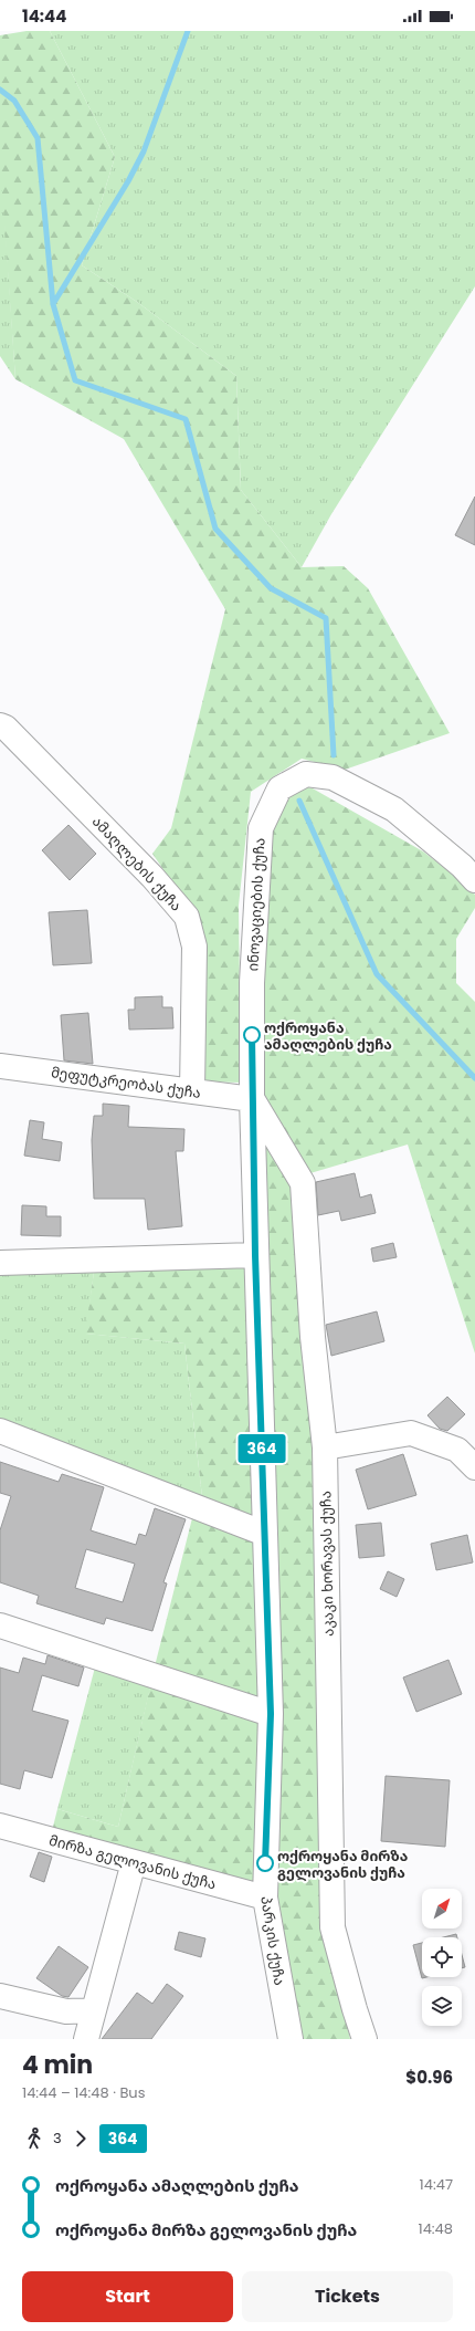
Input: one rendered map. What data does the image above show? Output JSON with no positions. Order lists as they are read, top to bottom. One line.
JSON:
{"streets":{"street":["ამაღლების ქუჩა","ინოვაციების ქუჩა","მეფუტკრეობას ქუჩა","აკაკი ხორავას ქუჩა","მირზა გელოვანის ქუჩა","პარკის ქუჩა"]},"crossings":[["ამაღლების ქუჩა","მეფუტკრეობას ქუჩა"],["ინოვაციების ქუჩა","მეფუტკრეობას ქუჩა"],["ინოვაციების ქუჩა","აკაკი ხორავას ქუჩა"],["ინოვაციების ქუჩა","პარკის ქუჩა"],["მეფუტკრეობას ქუჩა","აკაკი ხორავას ქუჩა"],["მეფუტკრეობას ქუჩა","პარკის ქუჩა"],["აკაკი ხორავას ქუჩა","პარკის ქუჩა"],["მირზა გელოვანის ქუჩა","პარკის ქუჩა"]],"places":["ოქროყანა ამაღლების ქუჩა","ოქროყანა მირზა გელოვანის ქუჩა"],"lines":["bus line 364"],"north":"top right","page":{"status":"14:44","on_map":"364","heading":["4 min","14:44 – 14:48 · Bus","$0.96"],"legs":["3","364"],"list":[{"name":"ოქროყანა ამაღლების ქუჩა","value":"14:47"},{"name":"ოქროყანა მირზა გელოვანის ქუჩა","value":"14:48"}],"buttons":["Start","Tickets"]}}
